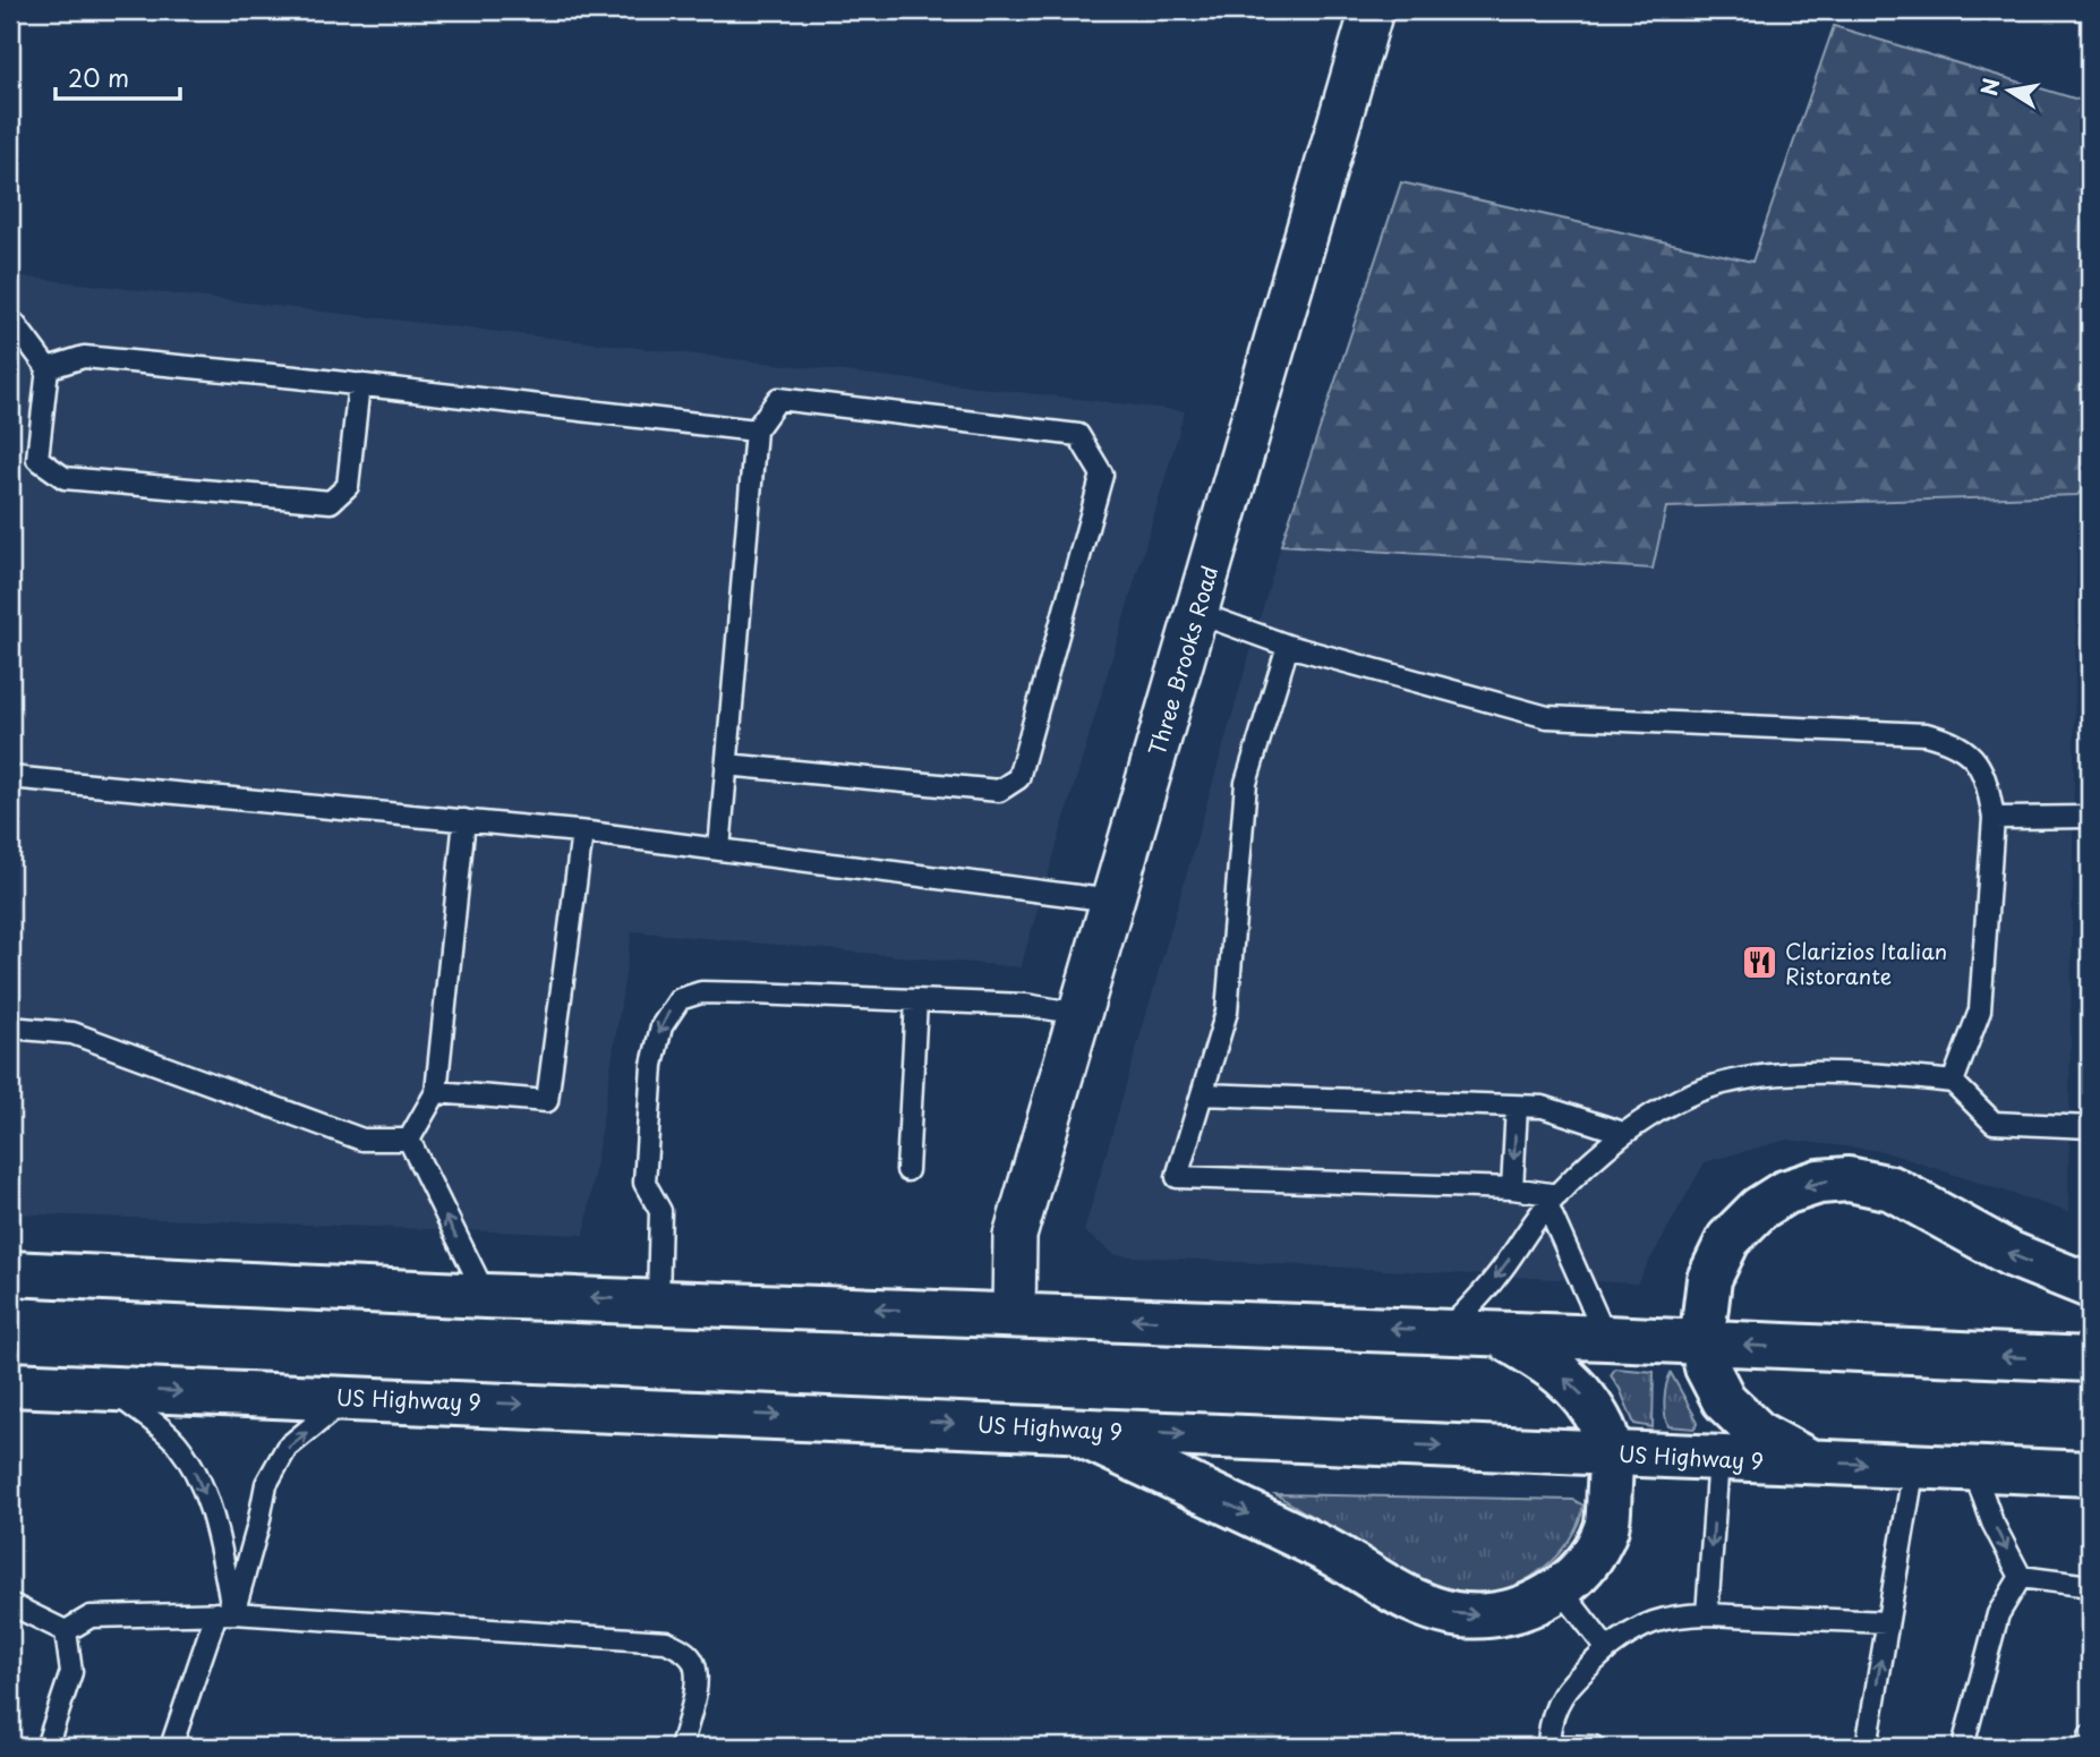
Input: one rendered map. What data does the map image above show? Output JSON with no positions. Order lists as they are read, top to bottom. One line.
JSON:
{"streets":{"highway":["US Highway 9"],"street":["Three Brooks Road"]},"places":{"restaurant":["Clarizios Italian Ristorante"]},"scale_bar":"20 m","north":"left"}
